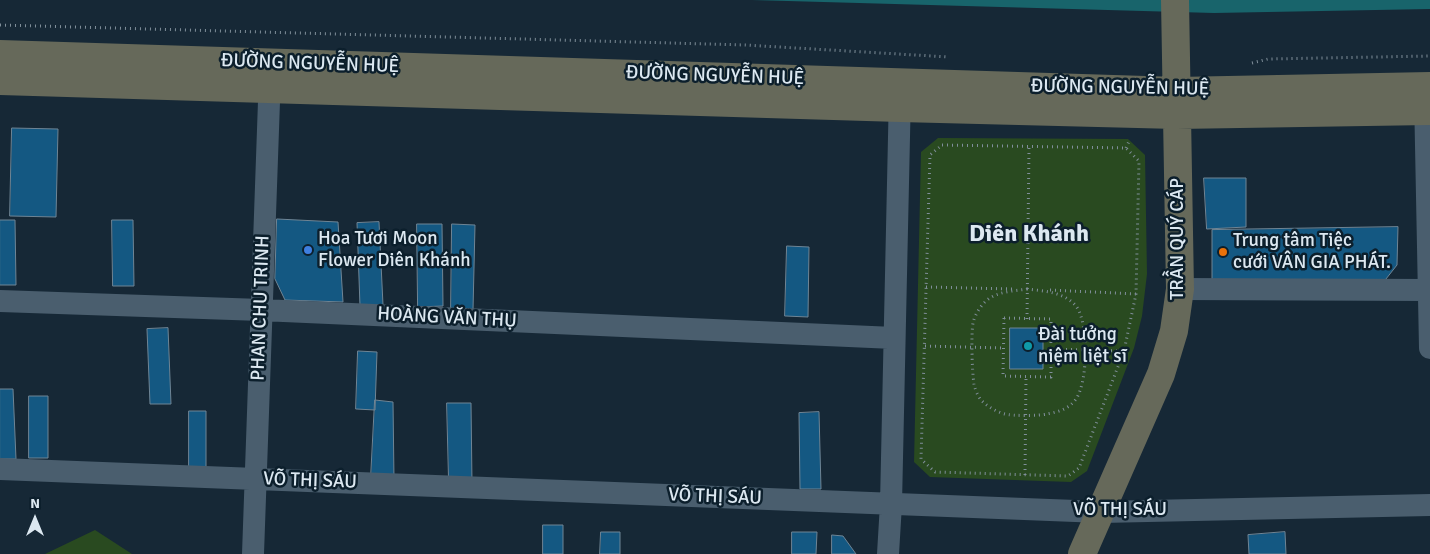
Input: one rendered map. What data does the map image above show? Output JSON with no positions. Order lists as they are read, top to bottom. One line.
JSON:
{"streets":{"main road":["ĐƯỜNG NGUYỄN HUỆ","TRẦN QUÝ CÁP"],"street":["PHAN CHU TRINH","HOÀNG VĂN THỤ","VÕ THỊ SÁU"]},"crossings":[["ĐƯỜNG NGUYỄN HUỆ","TRẦN QUÝ CÁP"],["ĐƯỜNG NGUYỄN HUỆ","PHAN CHU TRINH"],["TRẦN QUÝ CÁP","VÕ THỊ SÁU"],["PHAN CHU TRINH","HOÀNG VĂN THỤ"],["PHAN CHU TRINH","VÕ THỊ SÁU"]],"districts":["Diên Khánh"],"places":["Hoa Tươi Moon Flower Diên Khánh","Trung tâm Tiệc cưới VÂN GIA PHÁT.","Đài tưởng niệm liệt sĩ"],"north":"top"}
